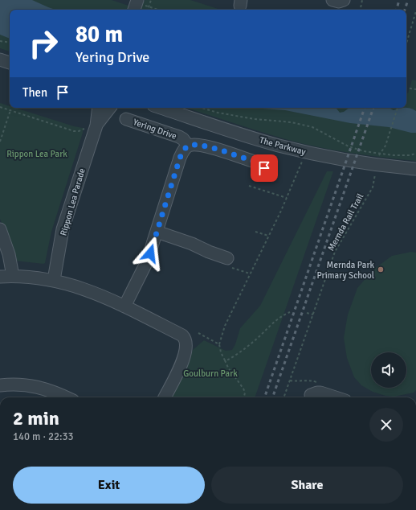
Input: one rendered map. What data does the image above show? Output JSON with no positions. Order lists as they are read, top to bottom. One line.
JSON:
{"streets":{"street":["Yering Drive","The Parkway","Rippon Lea Parade"],"path":["Mernda Rail Trail"]},"crossings":[["The Parkway","Mernda Rail Trail"]],"parks":["Rippon Lea Park","Goulburn Park"],"places":["Mernda Park Primary School"],"page":{"turn":["80 m","Yering Drive"],"then":"Then","heading":["2 min","140 m · 22:33"],"buttons":["Exit","Share"]}}
